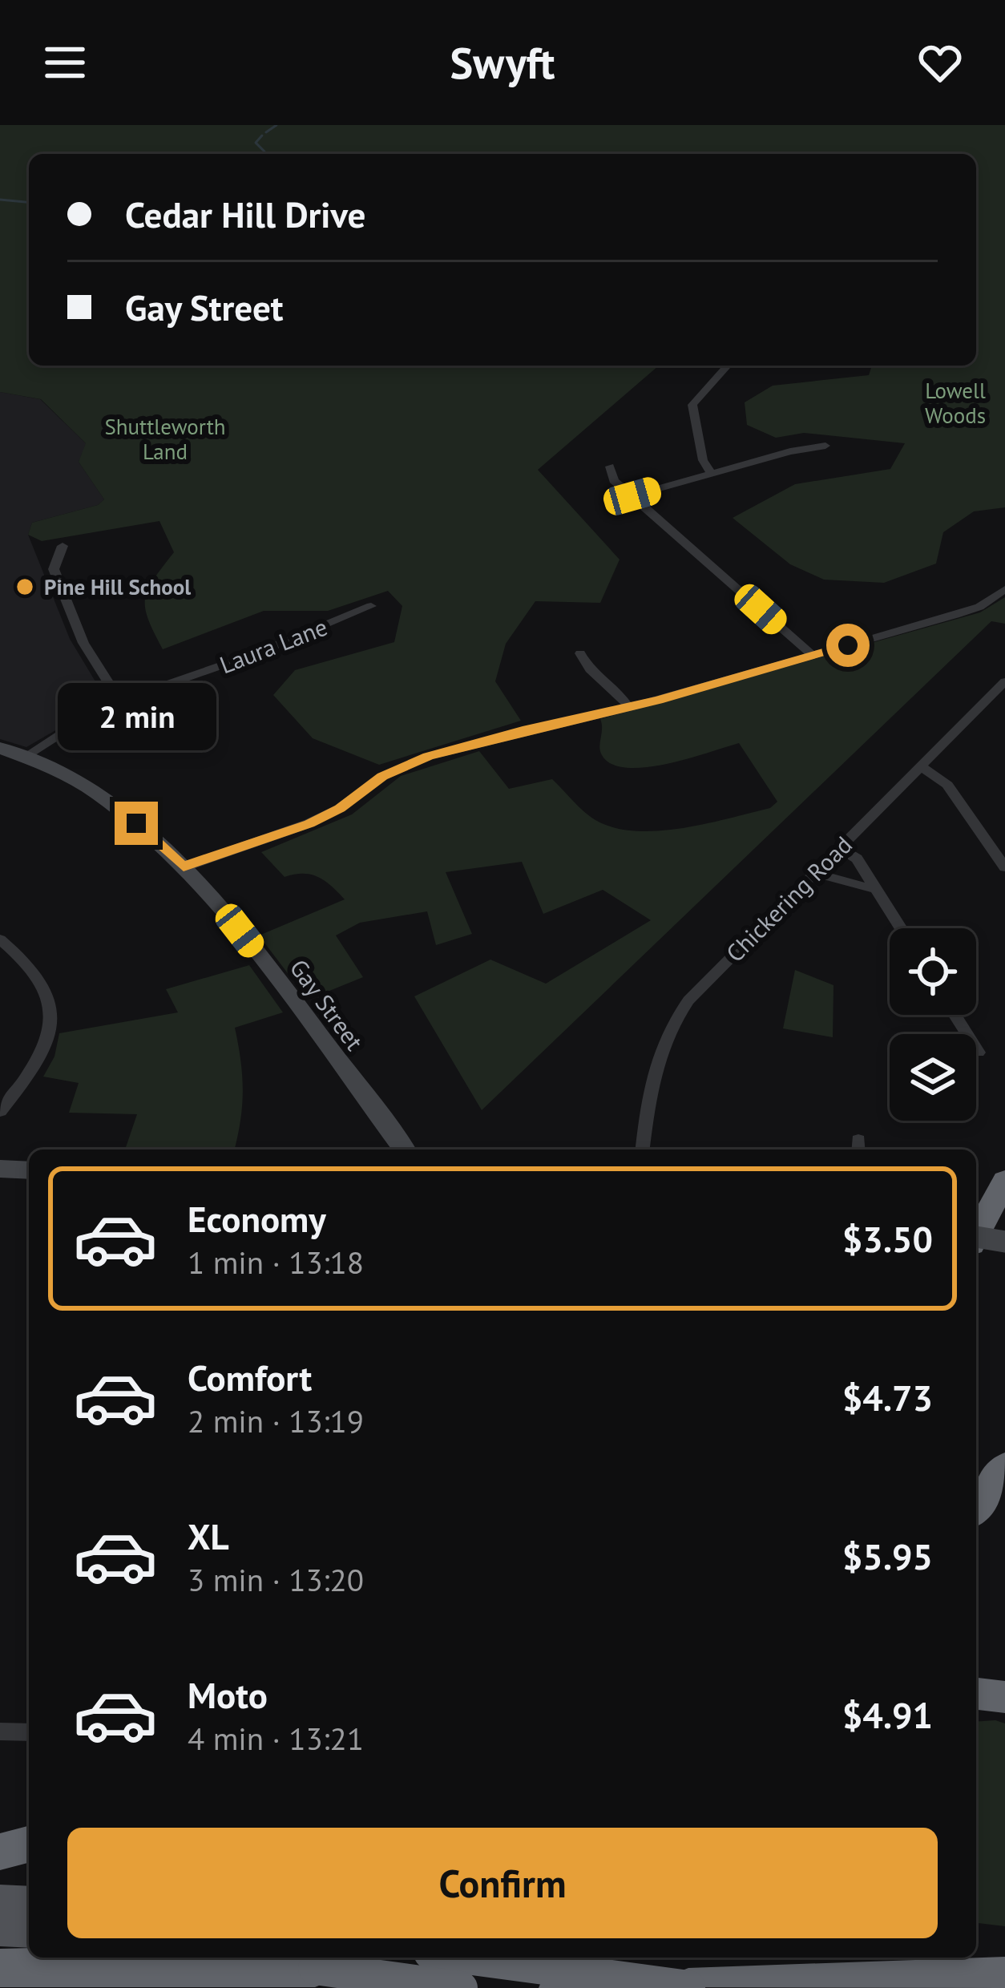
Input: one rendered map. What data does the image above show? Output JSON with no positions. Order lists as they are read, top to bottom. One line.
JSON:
{"streets":{"street":["Laura Lane","Chickering Road","Gay Street"]},"crossings":[["Laura Lane","Gay Street"]],"parks":["Lowell Woods","Shuttleworth Land"],"places":["Pine Hill School"],"page":{"header":"Swyft","banner":["Cedar Hill Drive","Gay Street"],"bubble":"2 min","list":[{"name":"Economy","note":"1 min · 13:18","value":"$3.50"},{"name":"Comfort","note":"2 min · 13:19","value":"$4.73"},{"name":"XL","note":"3 min · 13:20","value":"$5.95"},{"name":"Moto","note":"4 min · 13:21","value":"$4.91"}],"buttons":"Confirm"}}
